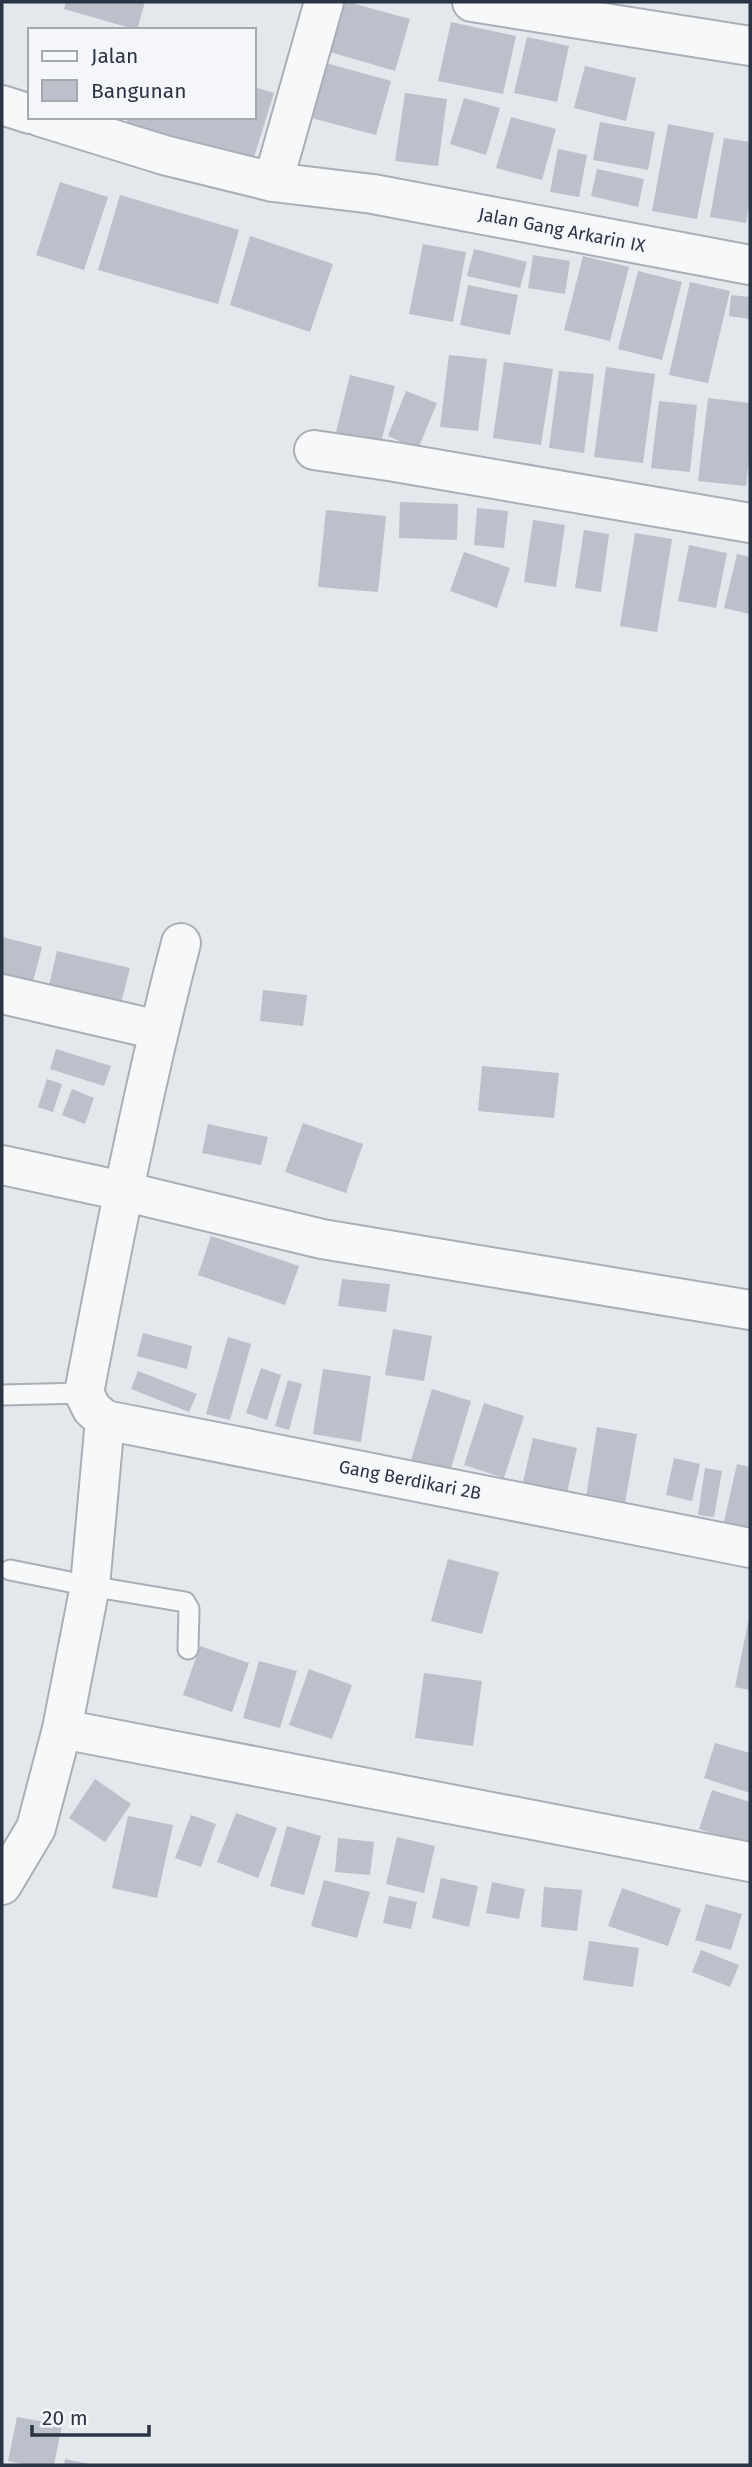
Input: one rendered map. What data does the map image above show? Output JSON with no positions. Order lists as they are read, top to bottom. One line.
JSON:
{"streets":{"street":["Jalan Gang Arkarin IX","Gang Berdikari 2B"]},"legend":["Jalan","Bangunan"],"scale_bar":"20 m"}
